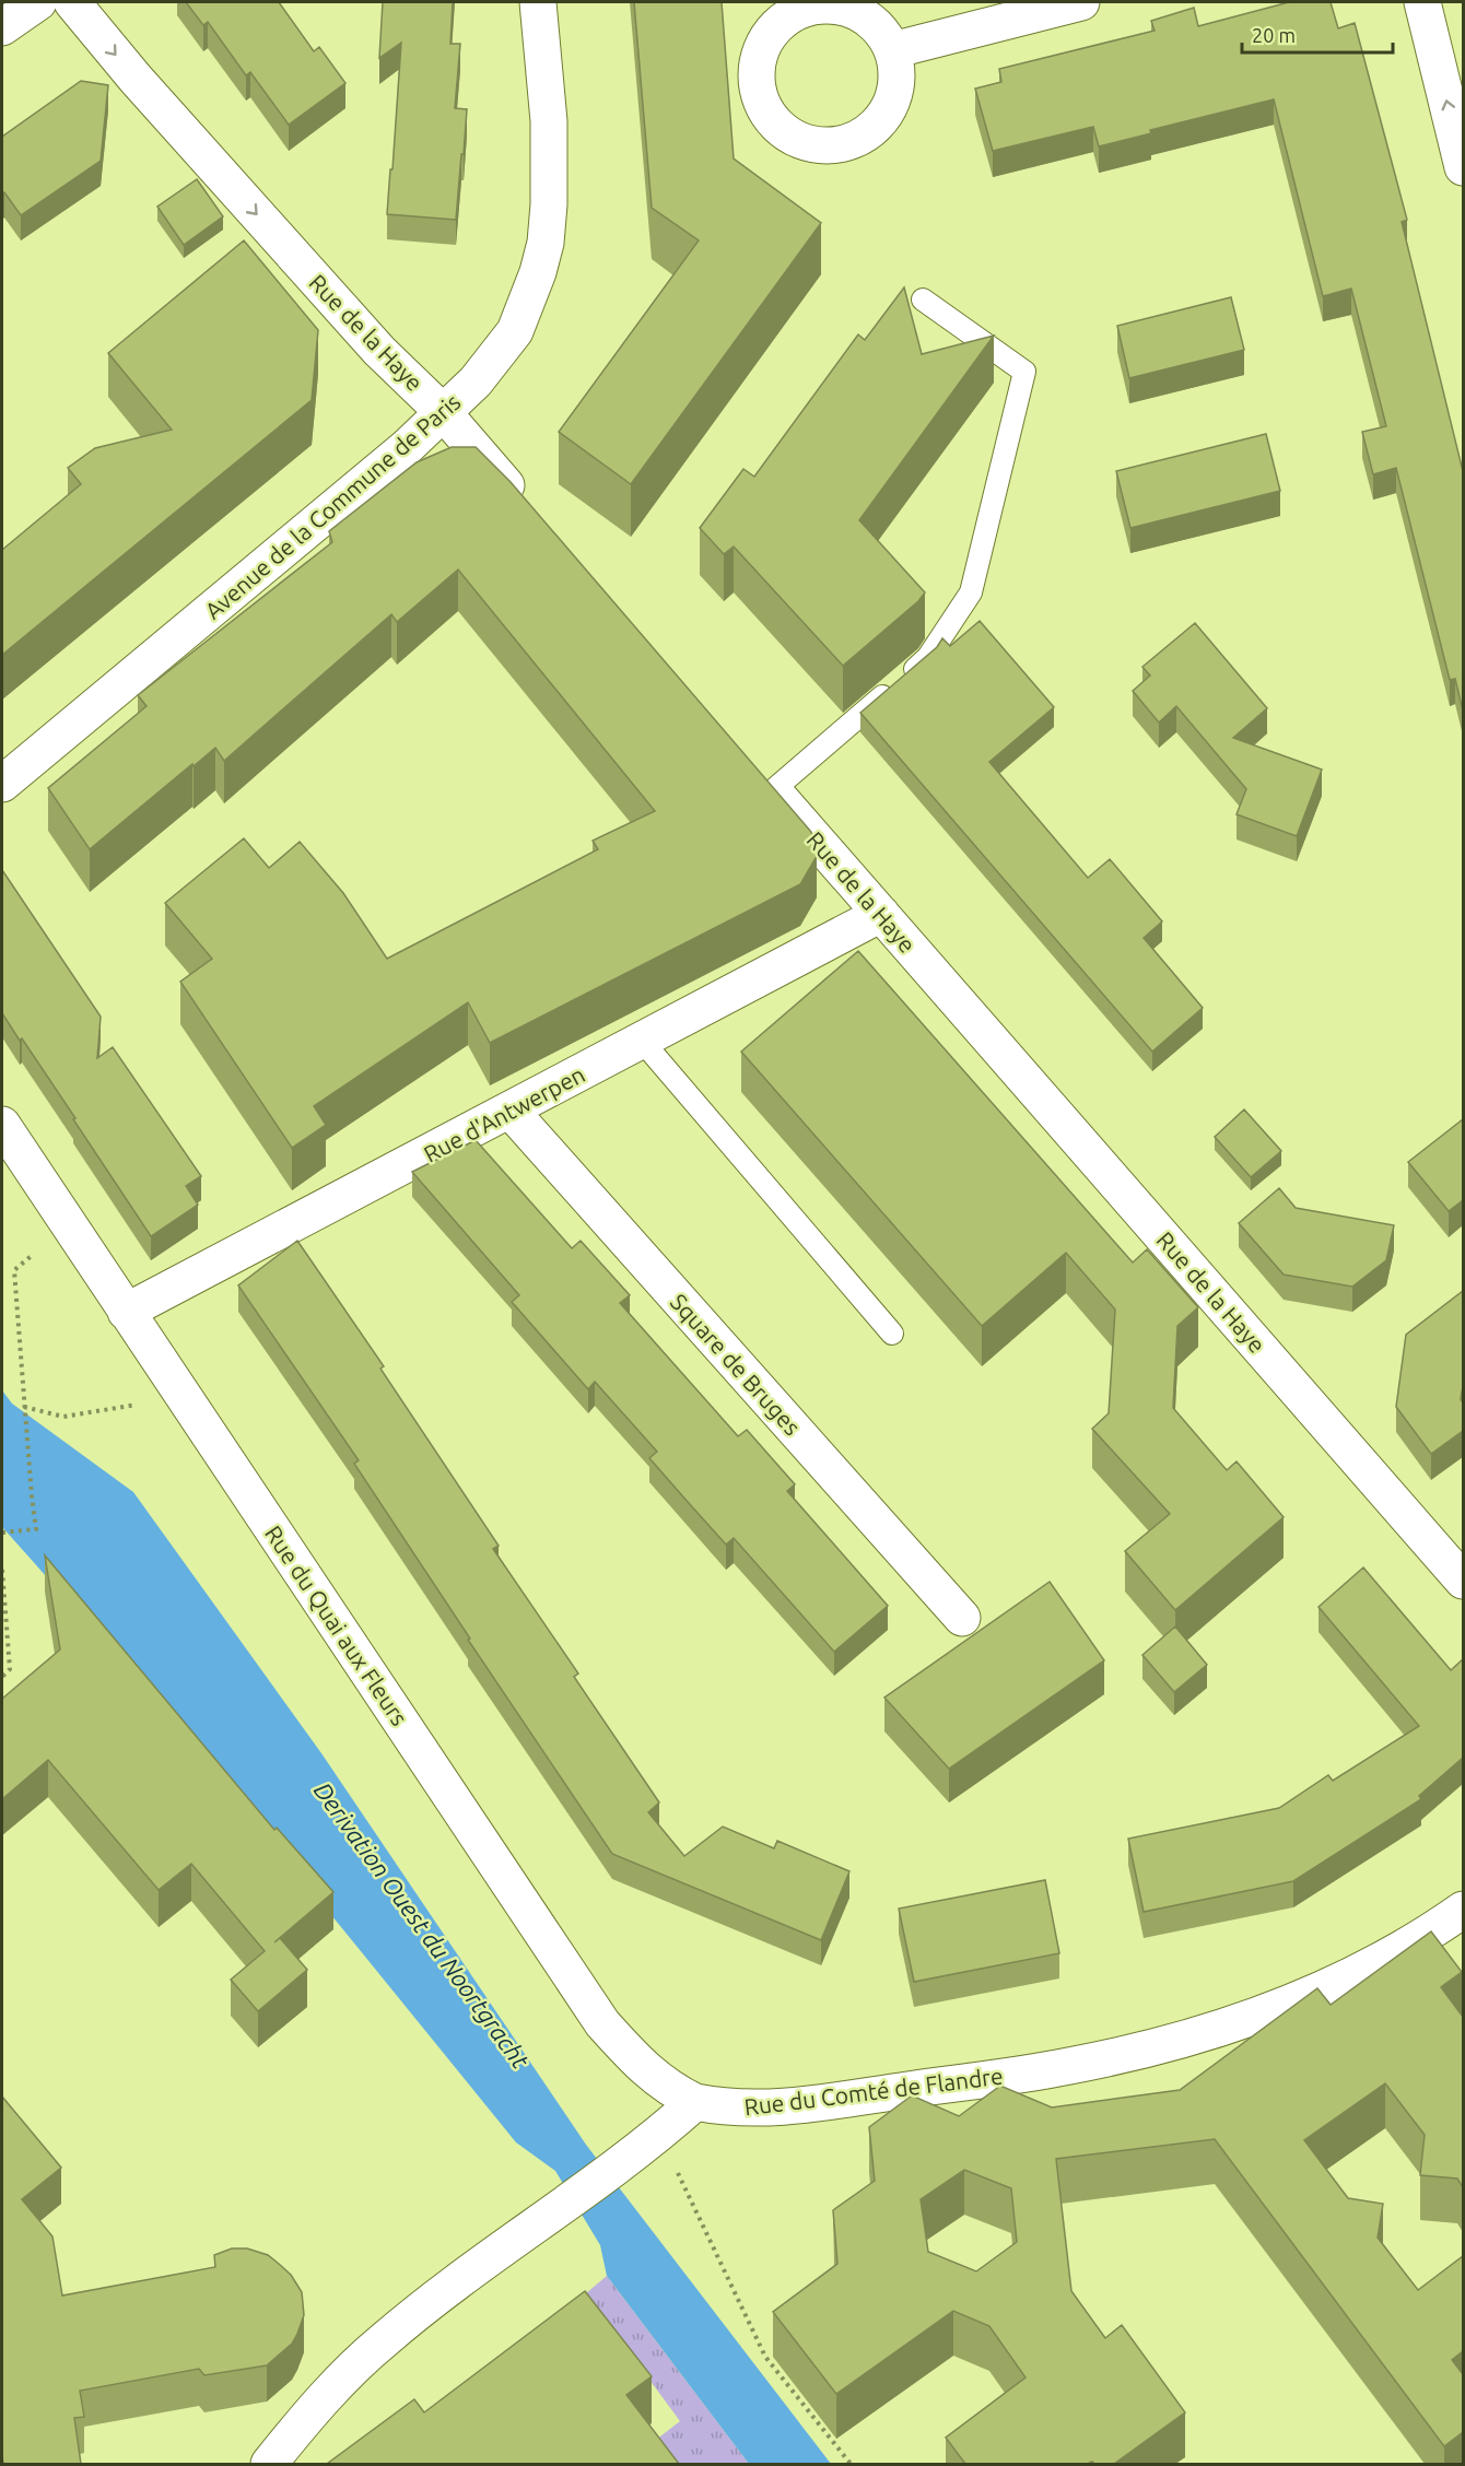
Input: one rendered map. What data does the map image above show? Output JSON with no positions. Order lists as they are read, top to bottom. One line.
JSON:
{"streets":{"street":["Rue de la Haye","Avenue de la Commune de Paris","Rue d'Antwerpen","Square de Bruges","Rue du Quai aux Fleurs","Rue du Comté de Flandre"]},"crossings":[["Rue de la Haye","Avenue de la Commune de Paris"],["Rue de la Haye","Rue d'Antwerpen"],["Rue d'Antwerpen","Square de Bruges"],["Rue d'Antwerpen","Rue du Quai aux Fleurs"],["Rue du Quai aux Fleurs","Rue du Comté de Flandre"]],"water":["Derivation Ouest du Noortgracht"],"scale_bar":"20 m"}
